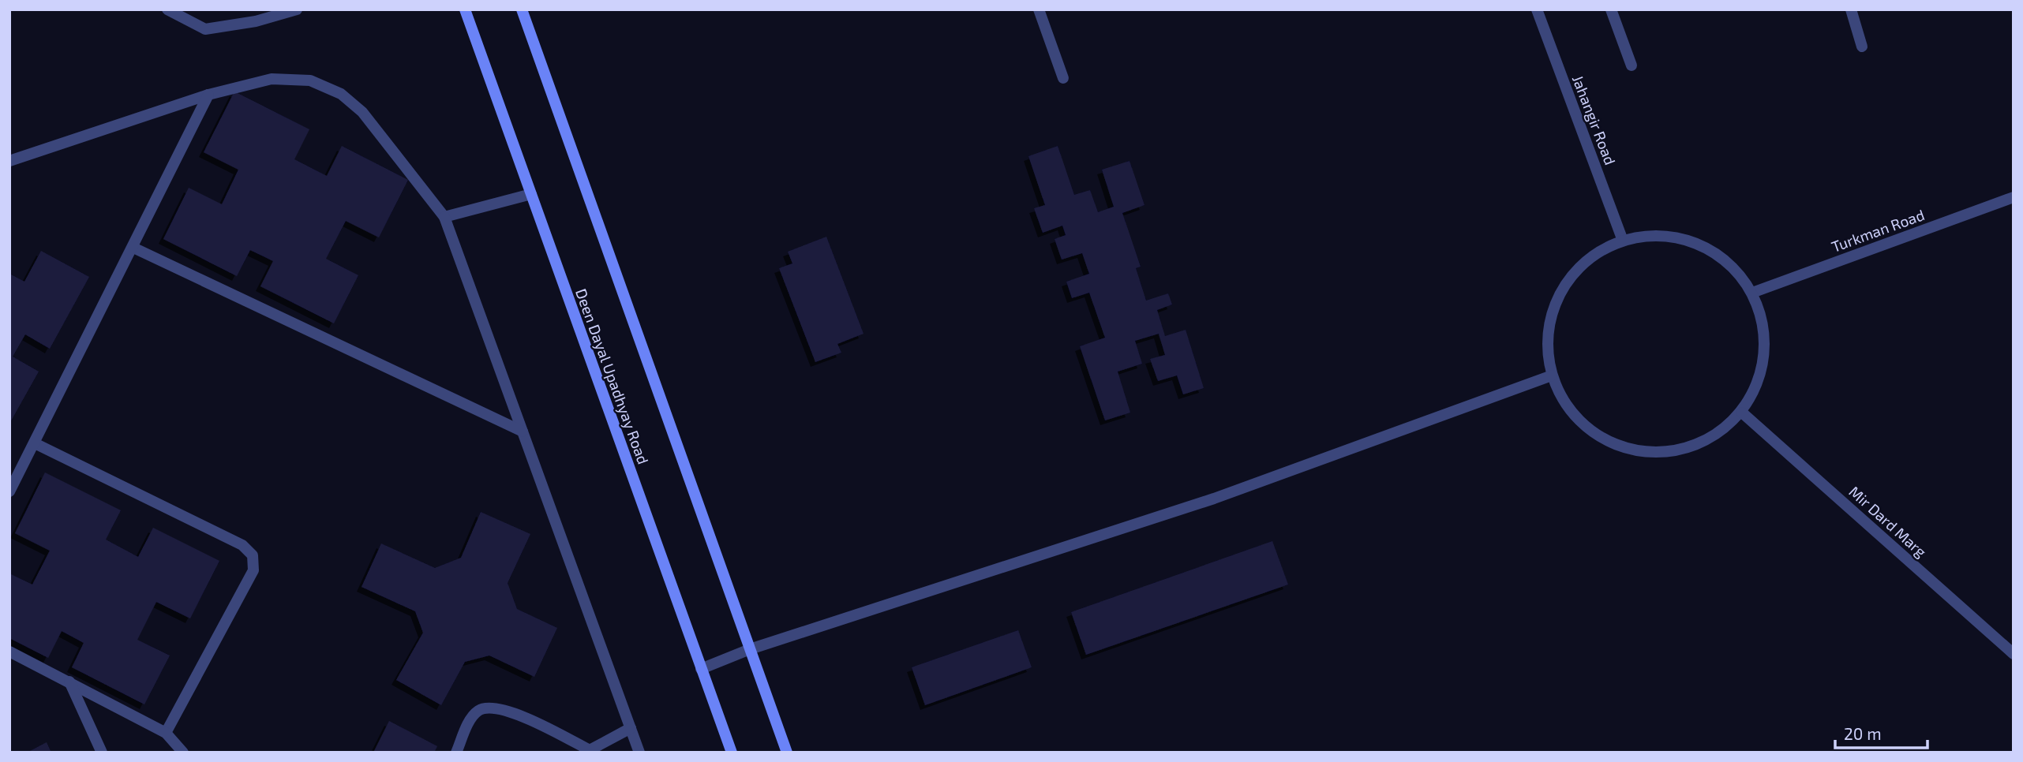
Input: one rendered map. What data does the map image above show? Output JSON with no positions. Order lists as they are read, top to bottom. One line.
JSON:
{"streets":{"main road":["Deen Dayal Upadhyay Road"],"street":["Jahangir Road","Turkman Road","Mir Dard Marg"]},"scale_bar":"20 m"}
